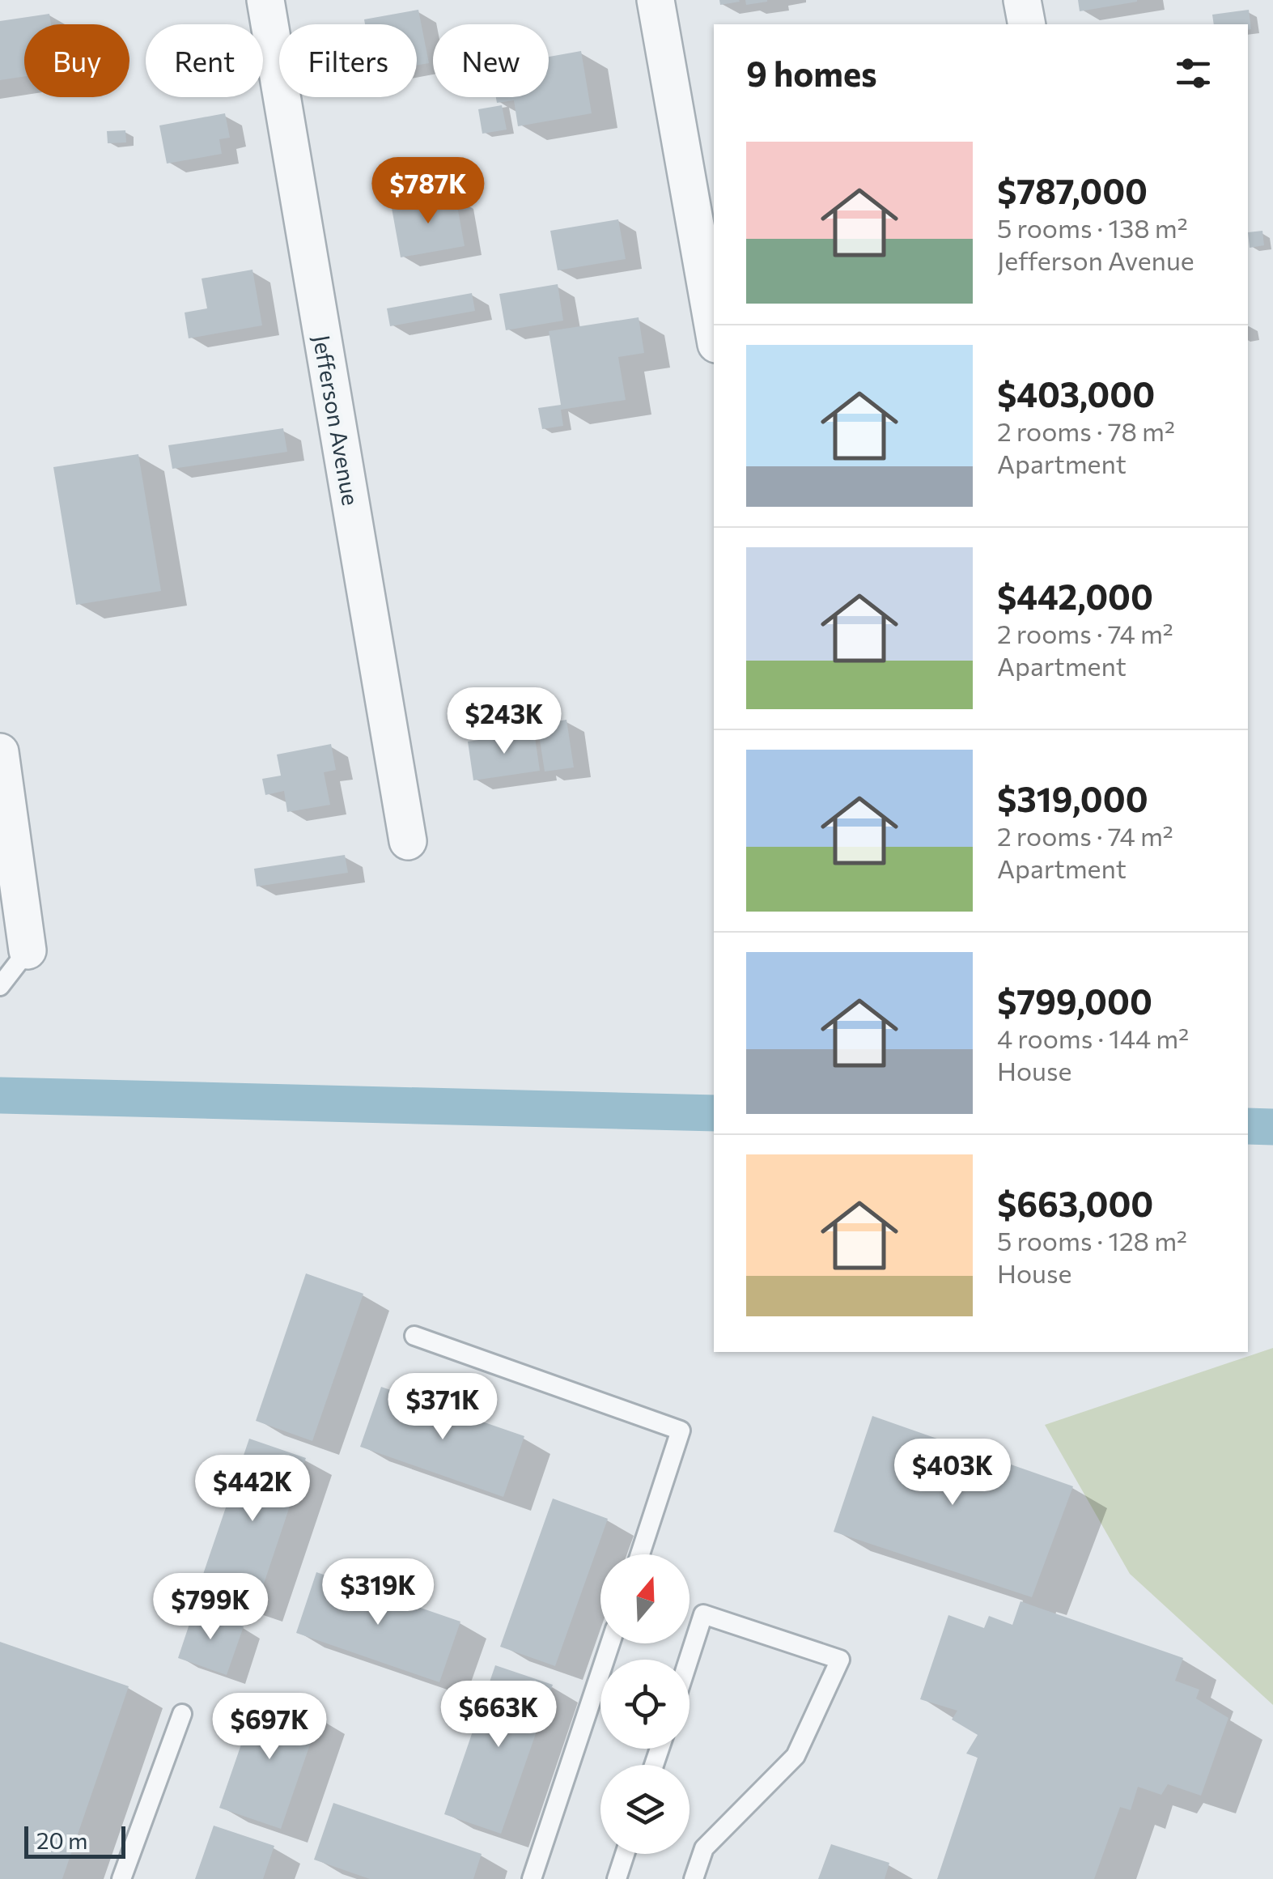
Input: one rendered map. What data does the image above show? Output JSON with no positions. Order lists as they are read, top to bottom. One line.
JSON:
{"streets":{"street":["Jefferson Avenue"]},"scale_bar":"20 m","north":"top","page":{"chip":["Buy","Rent","Filters","New"],"heading":"9 homes","list":[{"name":"$787,000","note":"5 rooms · 138 m² · Jefferson Avenue"},{"name":"$403,000","note":"2 rooms · 78 m² · Apartment"},{"name":"$442,000","note":"2 rooms · 74 m² · Apartment"},{"name":"$319,000","note":"2 rooms · 74 m² · Apartment"},{"name":"$799,000","note":"4 rooms · 144 m² · House"},{"name":"$663,000","note":"5 rooms · 128 m² · House"}],"price":["$787K","$243K","$371K","$403K","$442K","$319K","$799K","$663K","$697K"],"scale":"20 m"}}
